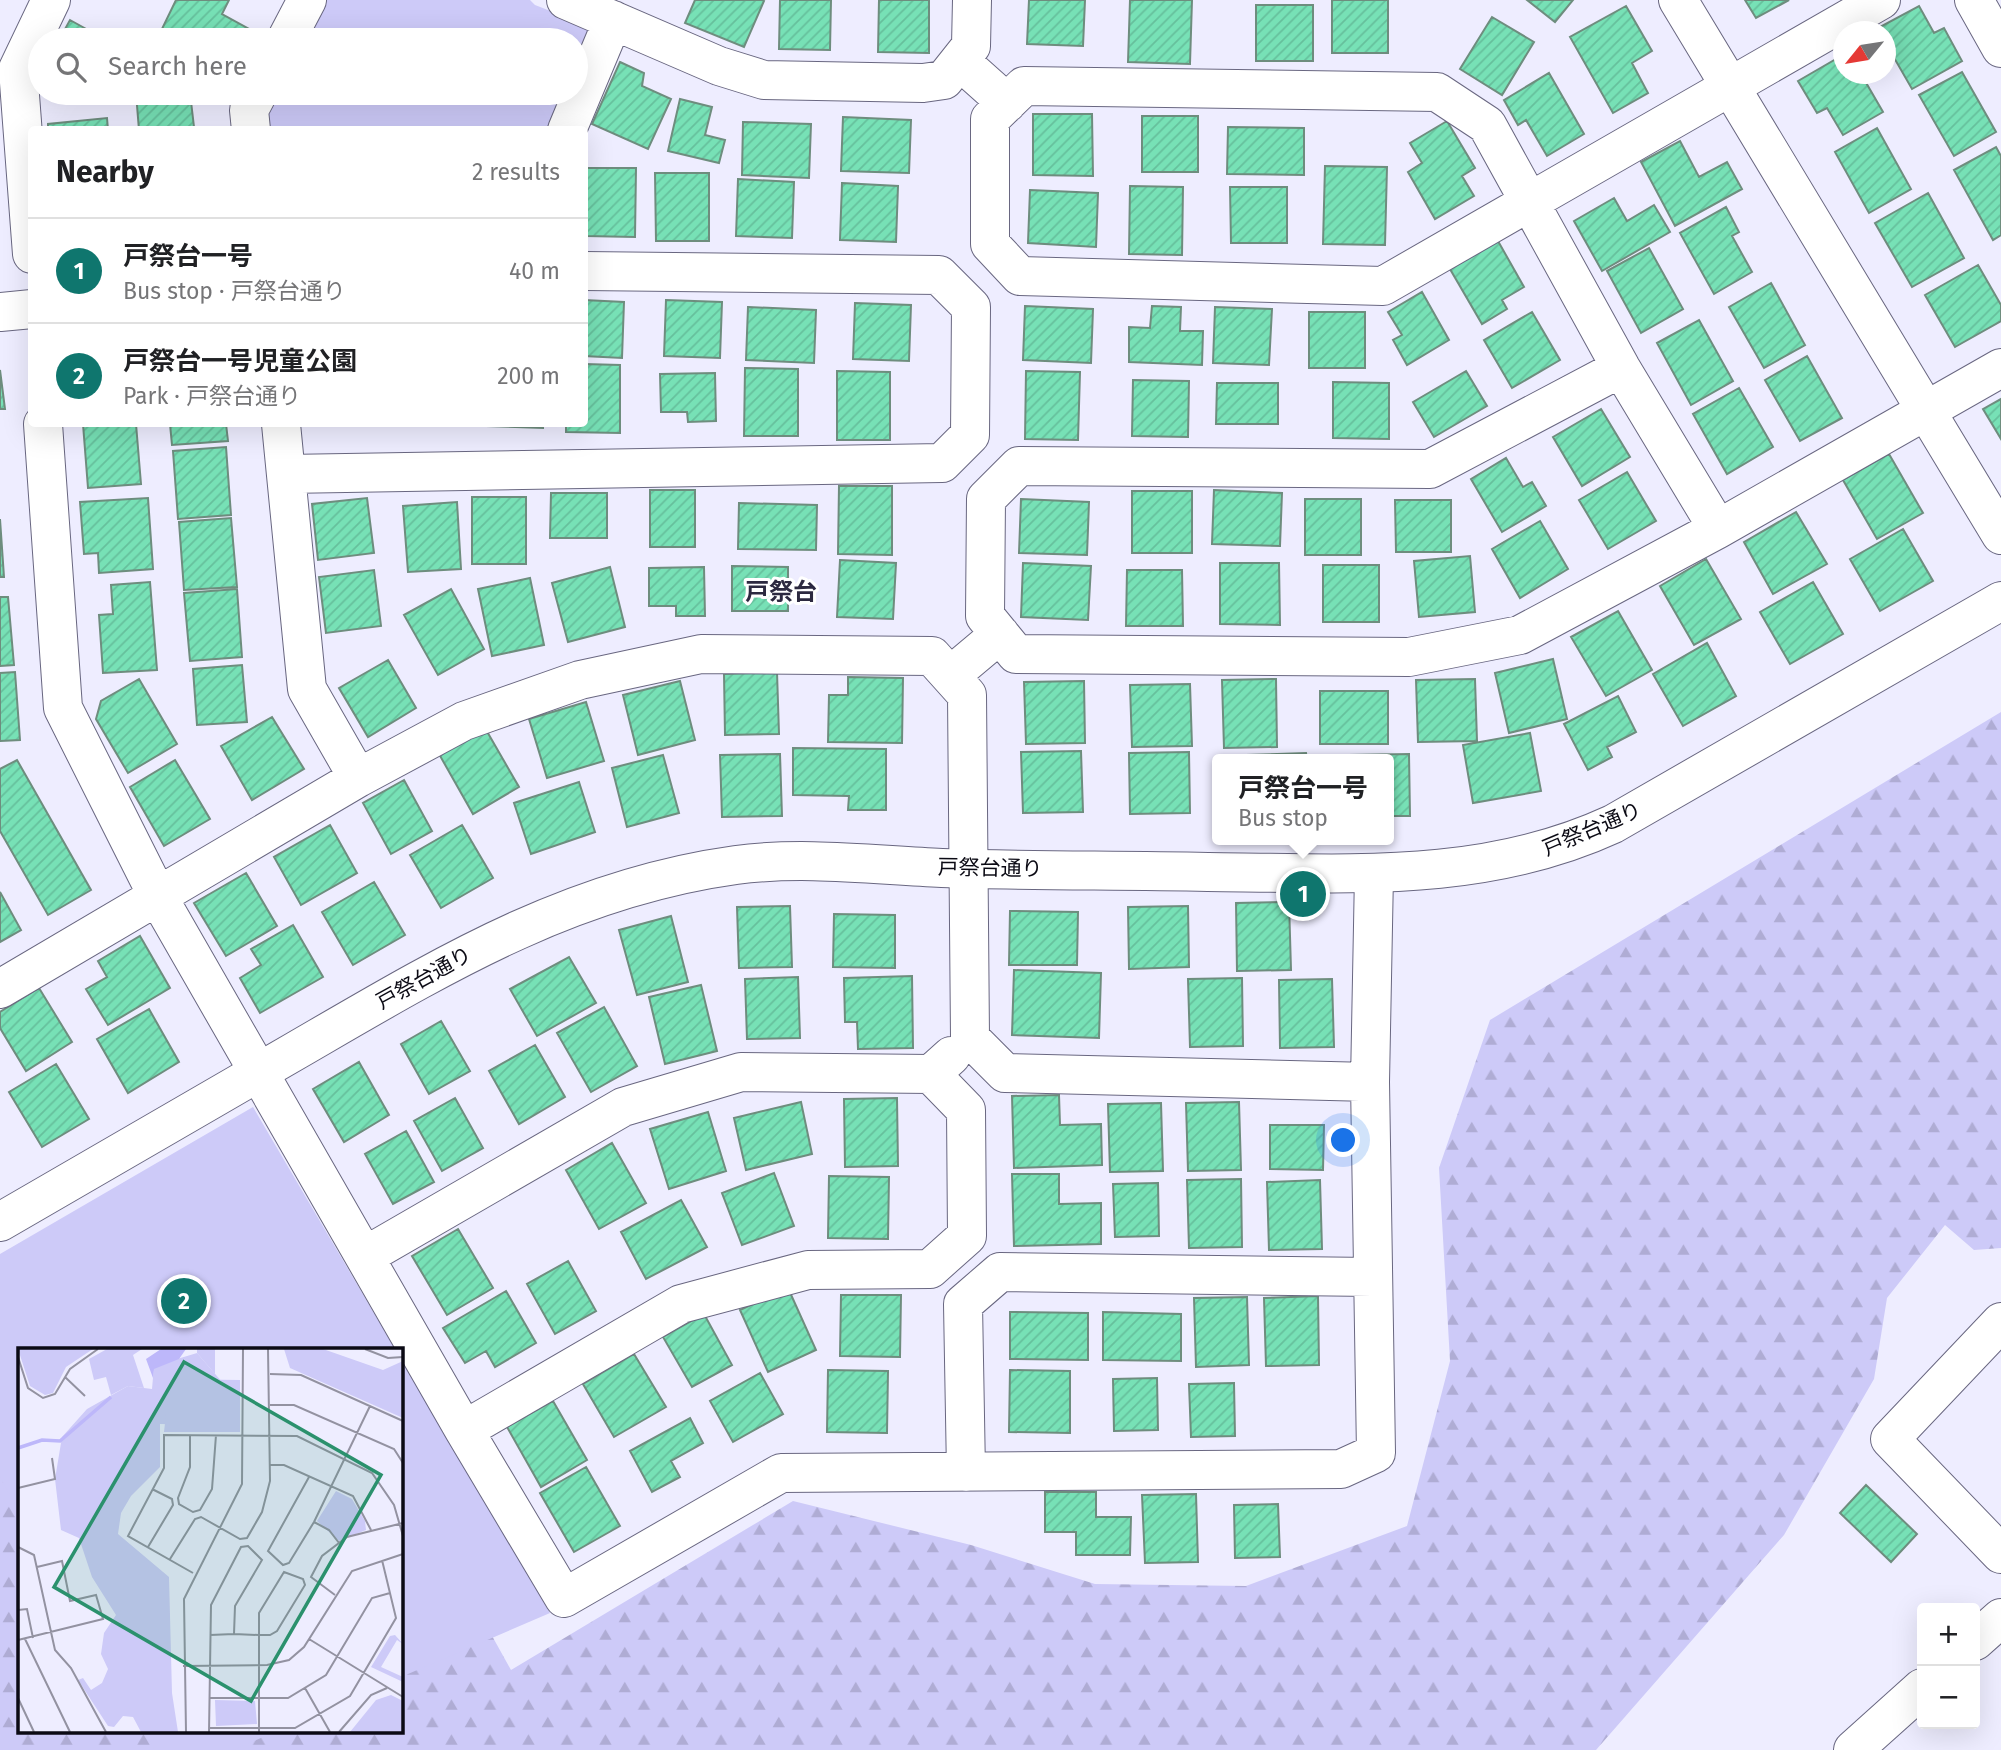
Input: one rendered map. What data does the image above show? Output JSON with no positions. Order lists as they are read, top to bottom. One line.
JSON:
{"streets":{"street":["戸祭台通り"]},"districts":["戸祭台"],"north":"bottom left","page":{"search":"Search here","heading":["Nearby","2 results"],"list":[{"mark":"1","name":"戸祭台一号","note":"Bus stop · 戸祭台通り","value":"40 m"},{"mark":"2","name":"戸祭台一号児童公園","note":"Park · 戸祭台通り","value":"200 m"}],"popup":["戸祭台一号","Bus stop"],"pins":["1","2"],"map_buttons":["+","−"]}}
